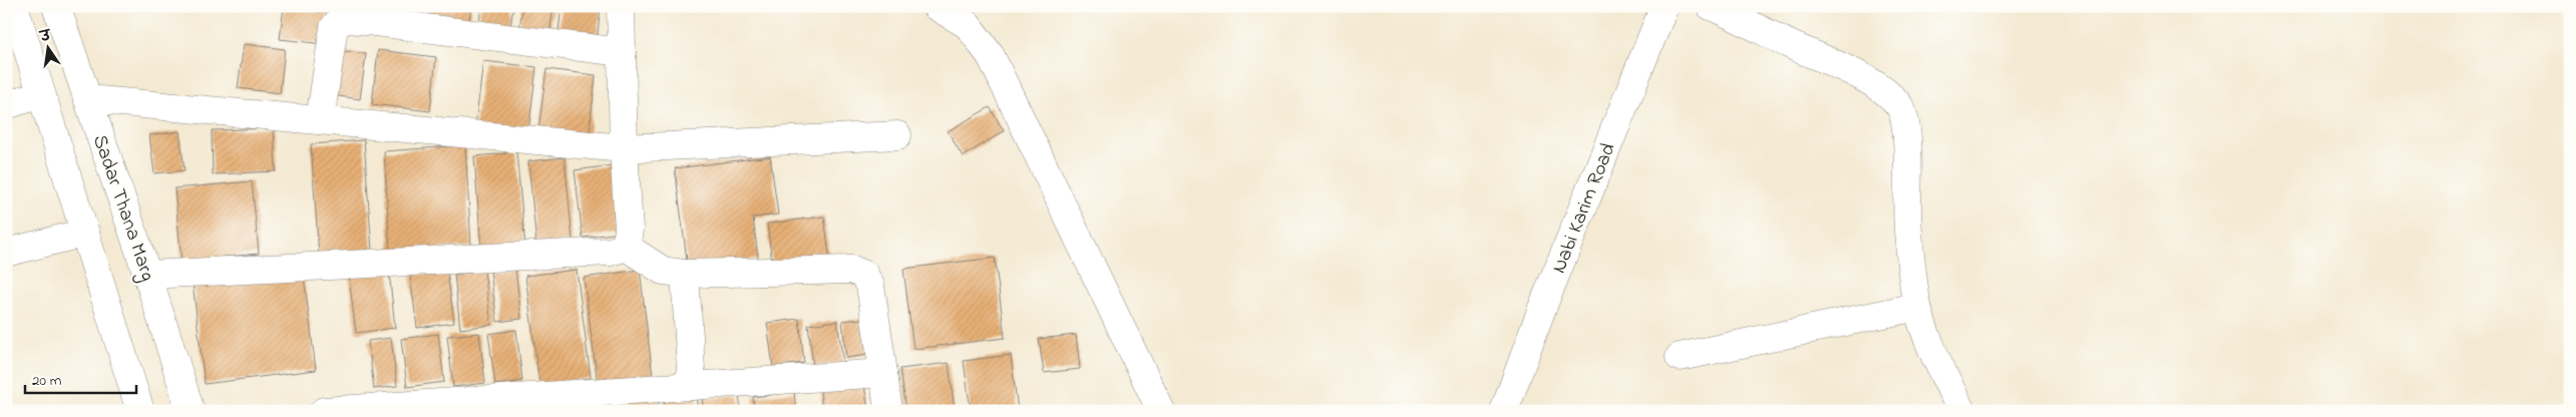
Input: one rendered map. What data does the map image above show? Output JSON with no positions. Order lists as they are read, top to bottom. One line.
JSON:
{"streets":{"street":["Sadar Thana Marg","Nabi Karim Road"]},"scale_bar":"20 m","north":"top"}
